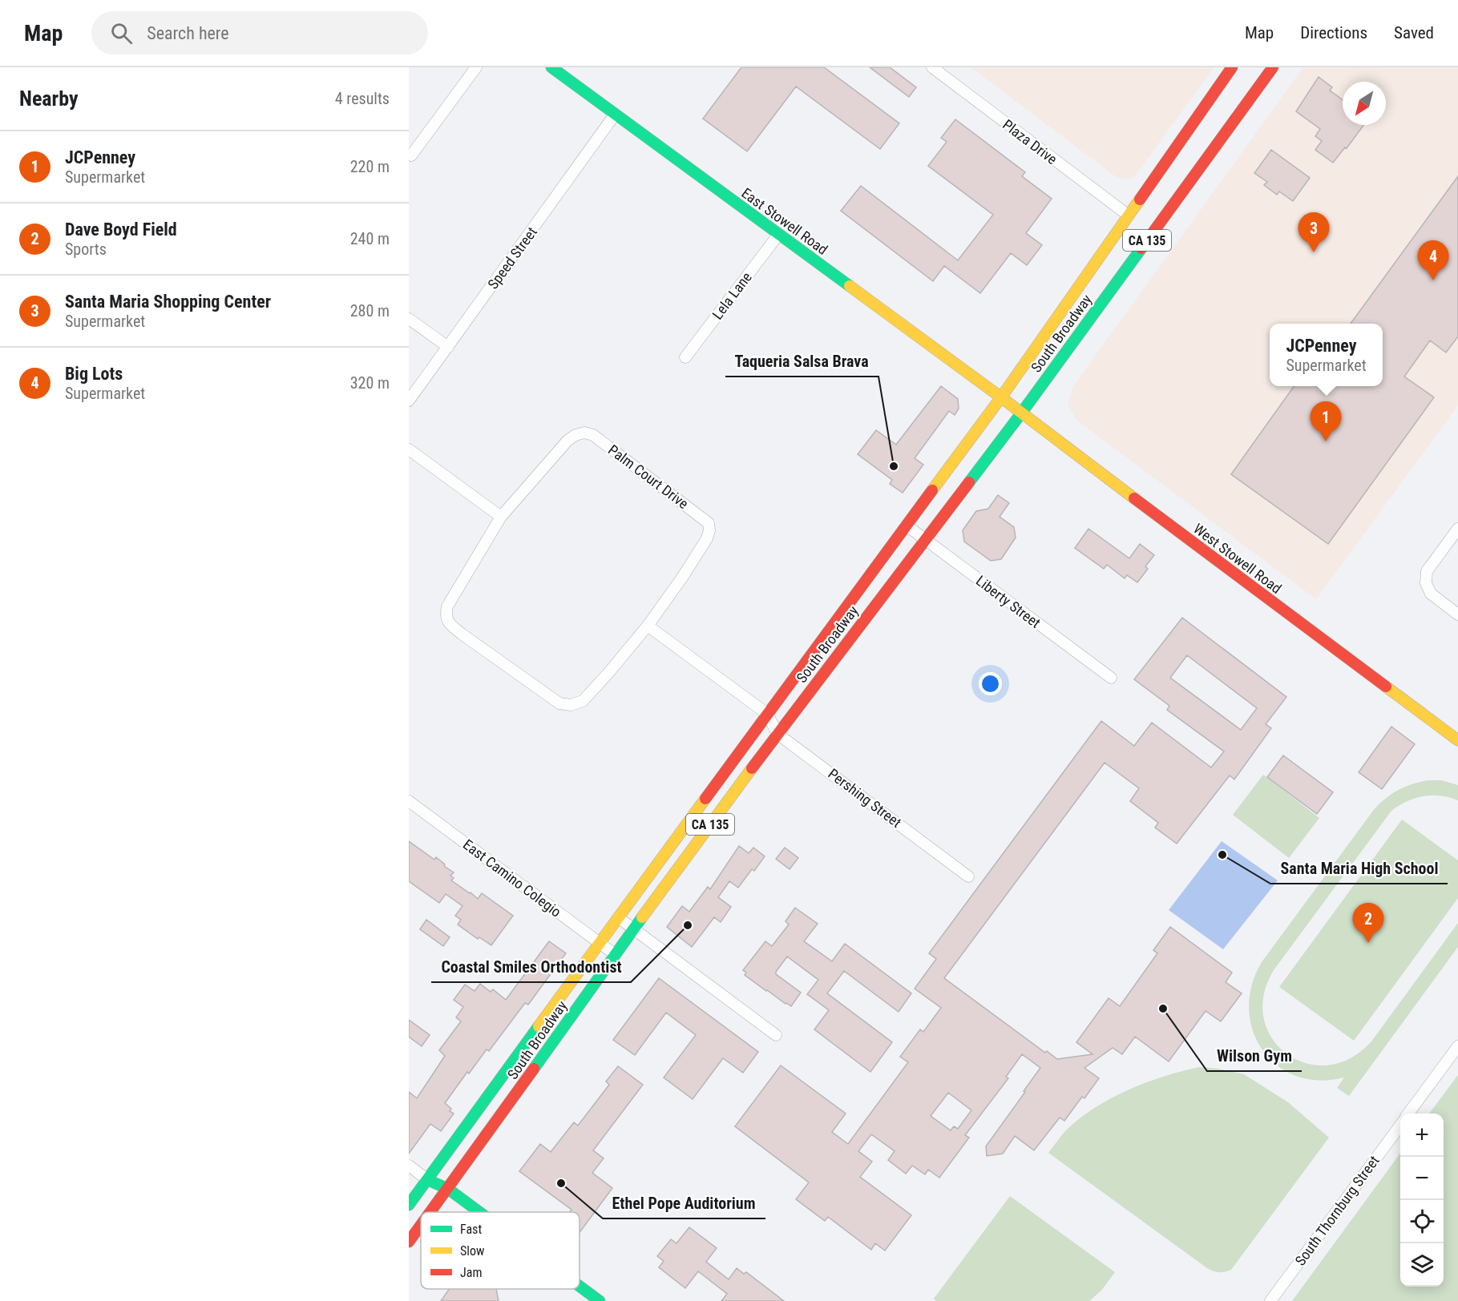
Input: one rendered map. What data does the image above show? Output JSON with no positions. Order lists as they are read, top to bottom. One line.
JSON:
{"streets":{"main road":["East Stowell Road","CA 135","South Broadway","West Stowell Road"],"street":["Plaza Drive","Speed Street","Lela Lane","Palm Court Drive","Liberty Street","Pershing Street","East Camino Colegio","South Thornburg Street"]},"crossings":[["Plaza Drive","South Broadway"],["East Stowell Road","Speed Street"],["East Stowell Road","Lela Lane"],["East Stowell Road","South Broadway"],["East Stowell Road","West Stowell Road"],["South Broadway","West Stowell Road"],["South Broadway","Liberty Street"],["South Broadway","Pershing Street"],["South Broadway","East Camino Colegio"]],"places":["Taqueria Salsa Brava","Santa Maria High School","Coastal Smiles Orthodontist","Wilson Gym","Ethel Pope Auditorium"],"legend":["Fast","Slow","Jam"],"north":"bottom left","page":{"header":"Map","search":"Search here","nav":["Map","Directions","Saved"],"heading":["Nearby","4 results"],"list":[{"mark":"1","name":"JCPenney","note":"Supermarket","value":"220 m"},{"mark":"2","name":"Dave Boyd Field","note":"Sports","value":"240 m"},{"mark":"3","name":"Santa Maria Shopping Center","note":"Supermarket","value":"280 m"},{"mark":"4","name":"Big Lots","note":"Supermarket","value":"320 m"}],"pins":["3","4","1","2"],"popup":["JCPenney","Supermarket"],"map_buttons":["+","−"]}}
